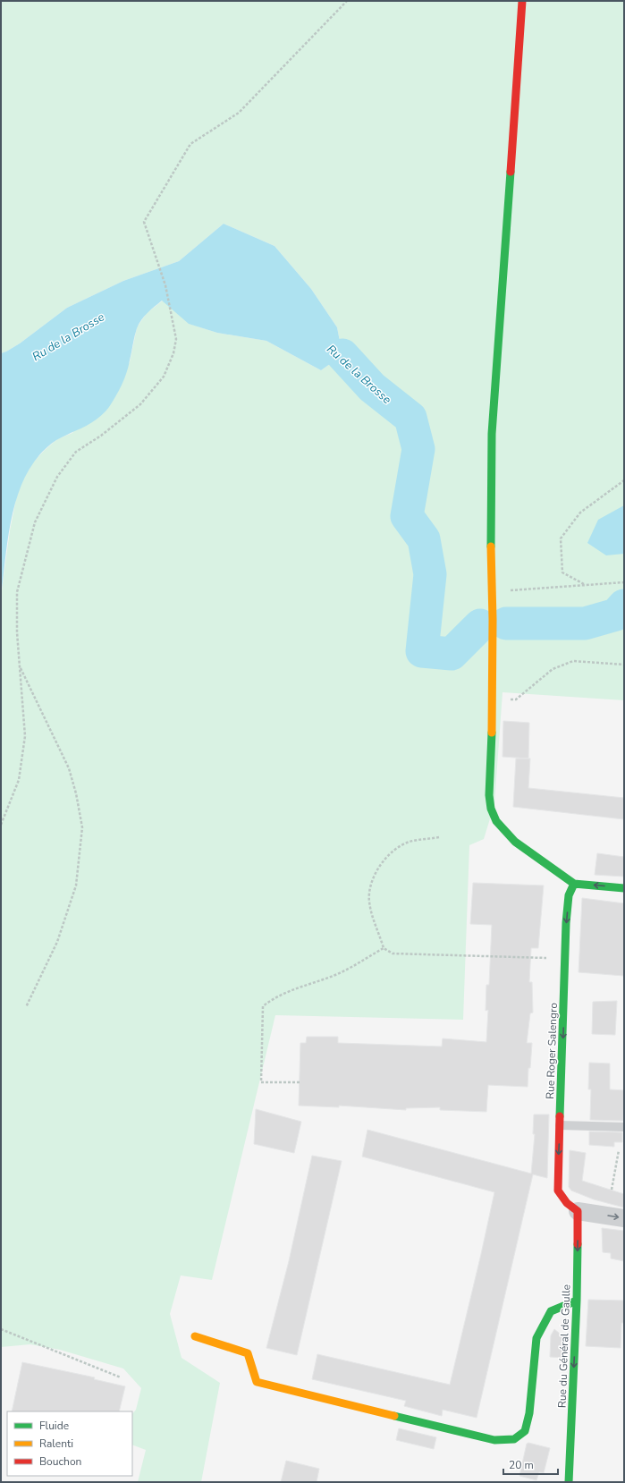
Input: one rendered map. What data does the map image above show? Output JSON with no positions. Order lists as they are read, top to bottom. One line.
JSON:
{"streets":{"main road":["Rue Roger Salengro","Rue du Général de Gaulle"]},"crossings":[["Rue Roger Salengro","Rue du Général de Gaulle"]],"one_way":["Rue Roger Salengro","Rue du Général de Gaulle"],"water":["Ru de la Brosse"],"legend":["Fluide","Ralenti","Bouchon"],"scale_bar":"20 m"}
